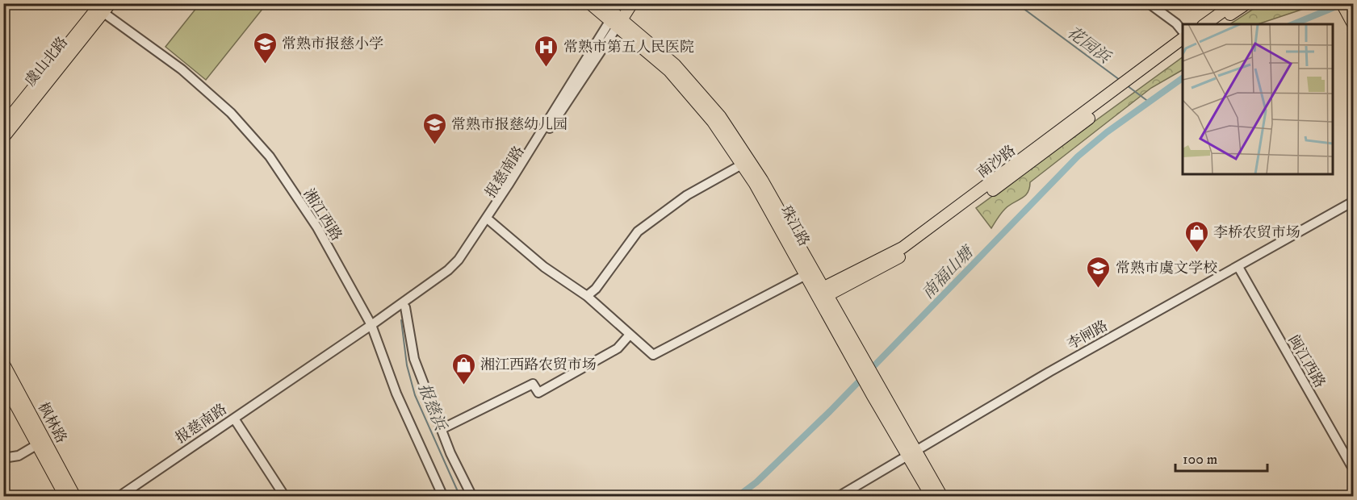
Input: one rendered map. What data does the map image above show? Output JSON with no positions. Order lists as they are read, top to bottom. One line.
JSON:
{"streets":{"main road":["虞山北路","南沙路","报慈南路","珠江路","枫林路"],"street":["湘江西路","李闸路","闽江西路"]},"crossings":[["虞山北路","湘江西路"],["南沙路","珠江路"],["报慈南路","湘江西路"],["报慈南路","珠江路"],["珠江路","李闸路"],["李闸路","闽江西路"]],"water":["花园浜","南福山塘","报慈浜"],"places":{"school or university":["常熟市报慈小学","常熟市报慈幼儿园","常熟市虞文学校"],"hospital":["常熟市第五人民医院"],"shop":["李桥农贸市场","湘江西路农贸市场"]},"scale_bar":"100 m"}
